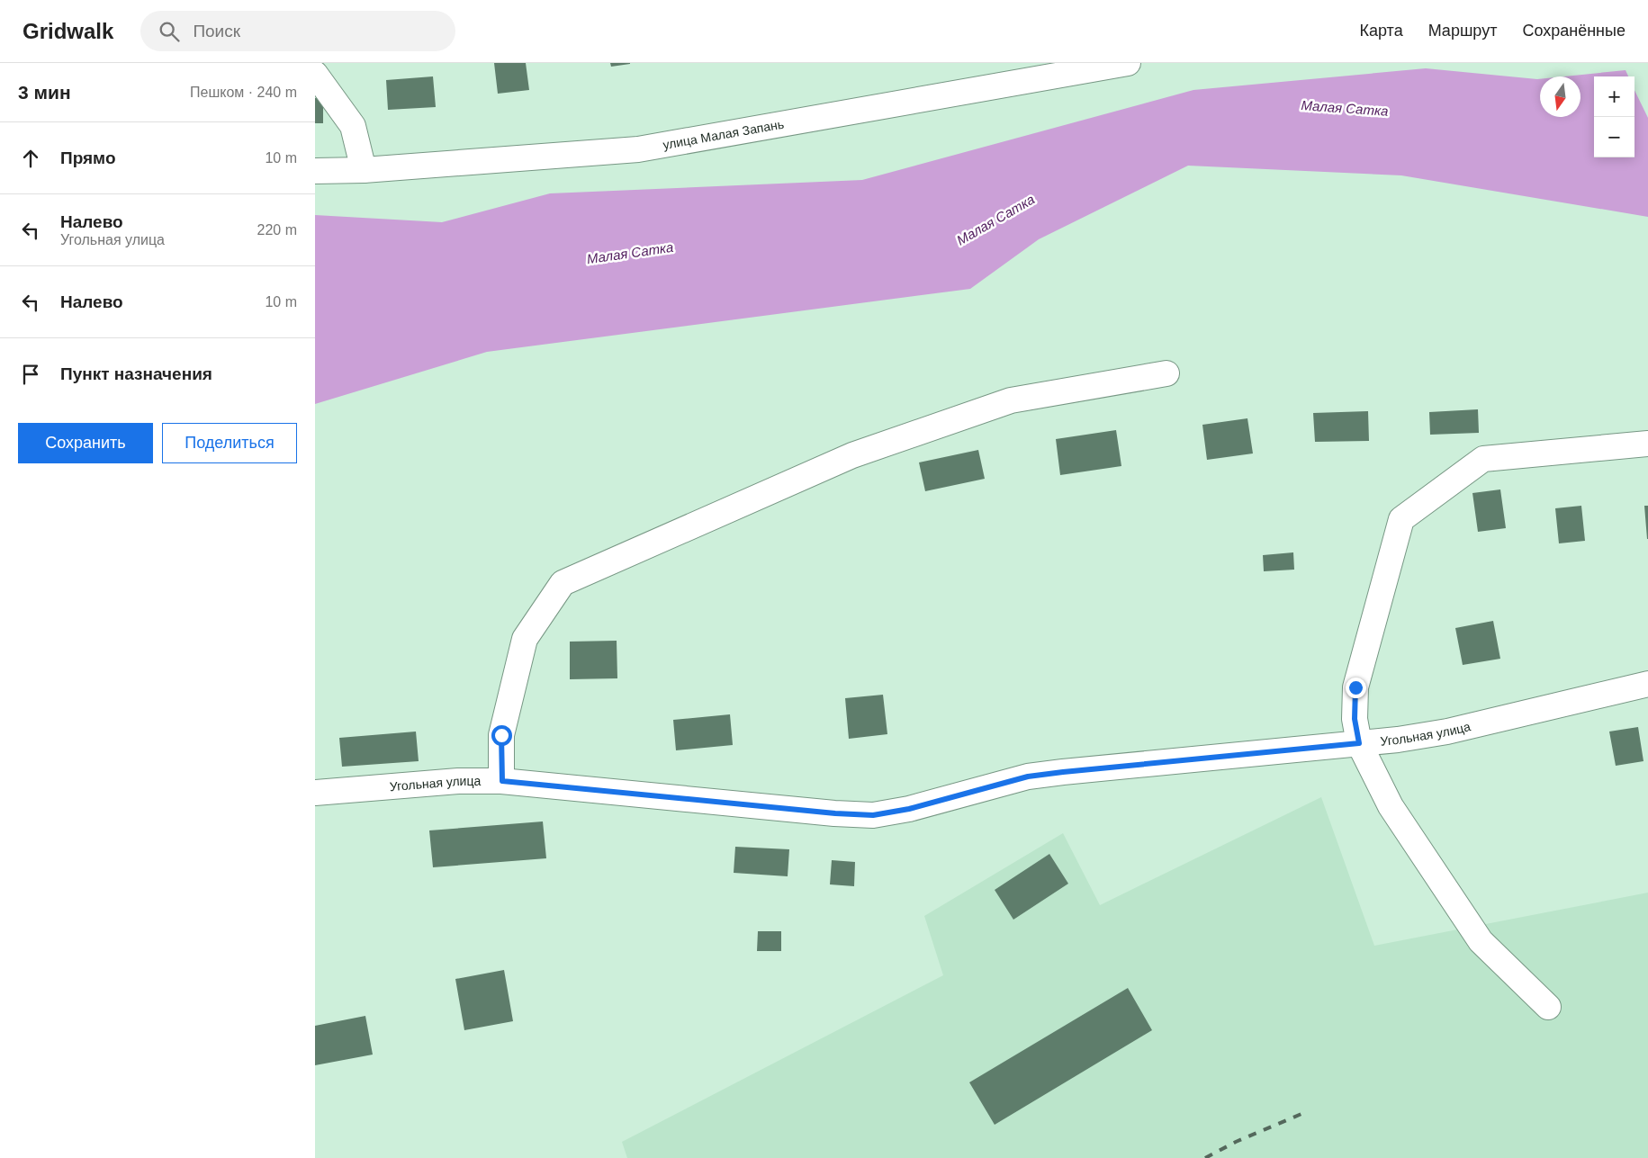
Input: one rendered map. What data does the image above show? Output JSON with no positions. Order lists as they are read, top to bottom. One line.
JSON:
{"streets":{"street":["улица Малая Запань","Угольная улица"]},"water":["Малая Сатка"],"north":"bottom","page":{"header":"Gridwalk","search":"Поиск","nav":["Карта","Маршрут","Сохранённые"],"heading":["3 мин","Пешком · 240 m"],"map_buttons":["+","−"],"list":[["Прямо","10 m"],["Налево","Угольная улица","220 m"],["Налево","10 m"],"Пункт назначения"],"buttons":["Сохранить","Поделиться"]}}
